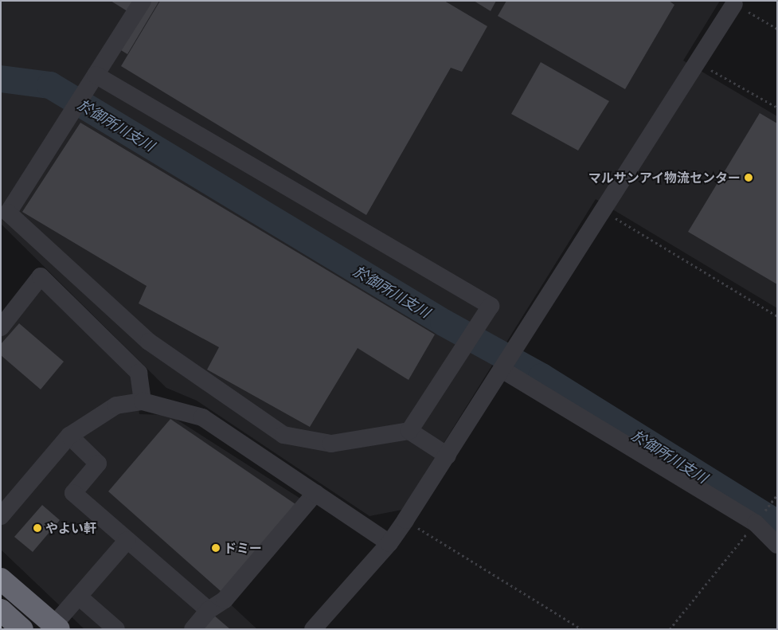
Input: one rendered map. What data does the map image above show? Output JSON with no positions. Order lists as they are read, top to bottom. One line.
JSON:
{"water":["於御所川支川"],"places":["マルサンアイ物流センター","やよい軒","ドミー"]}
